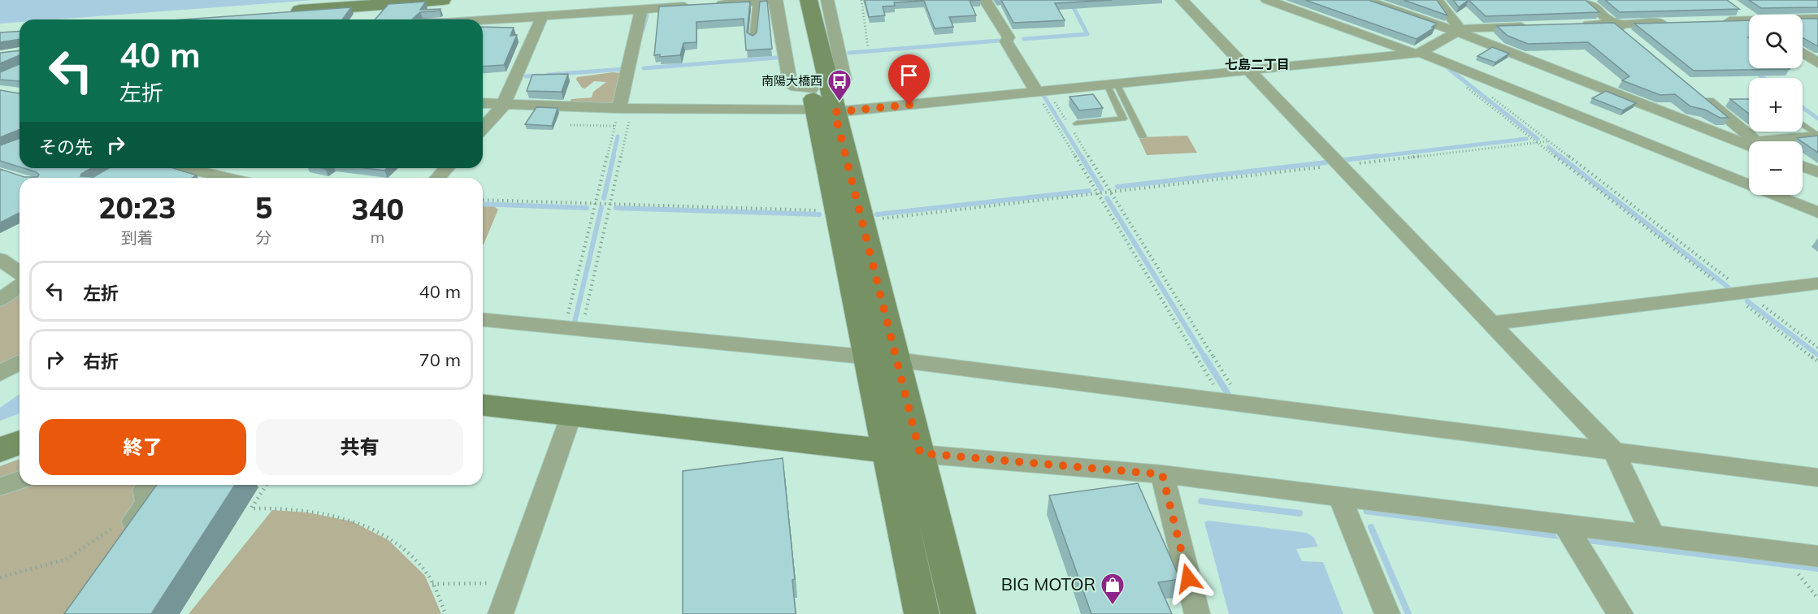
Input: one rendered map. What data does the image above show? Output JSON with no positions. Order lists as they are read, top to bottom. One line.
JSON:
{"districts":["七島二丁目"],"places":{"bus stop":["南陽大橋西"],"shop":["BIG MOTOR"]},"page":{"map_buttons":["+","−"],"turn":["40 m","左折"],"then":"その先","eta":["20:23","到着","5","分","340","m"],"list":[{"name":"左折","value":"40 m"},{"name":"右折","value":"70 m"}],"buttons":["終了","共有"]}}
